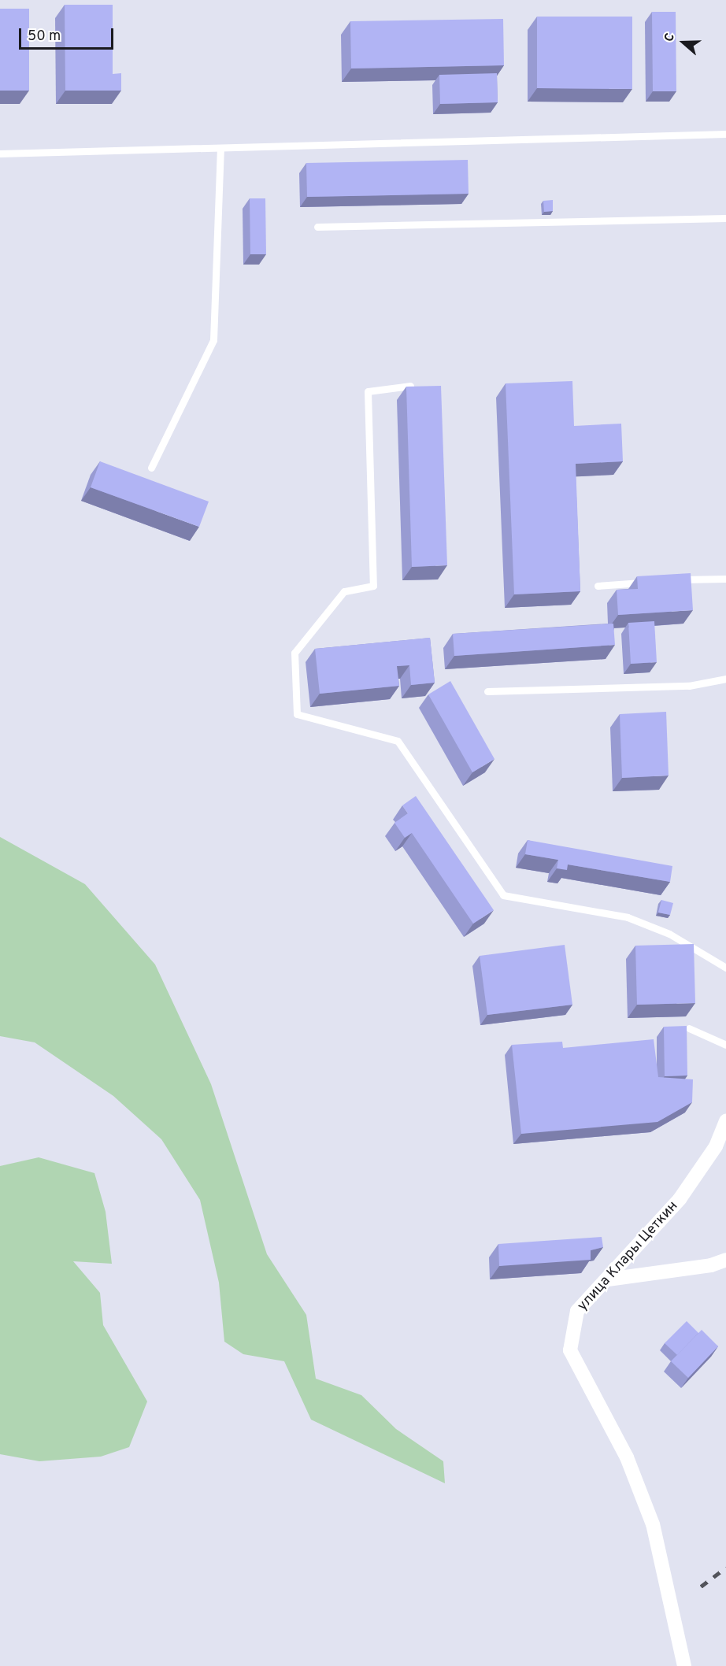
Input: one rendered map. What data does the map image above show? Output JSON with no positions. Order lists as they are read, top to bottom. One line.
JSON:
{"streets":{"street":["улица Клары Цеткин"]},"scale_bar":"50 m","north":"left"}
